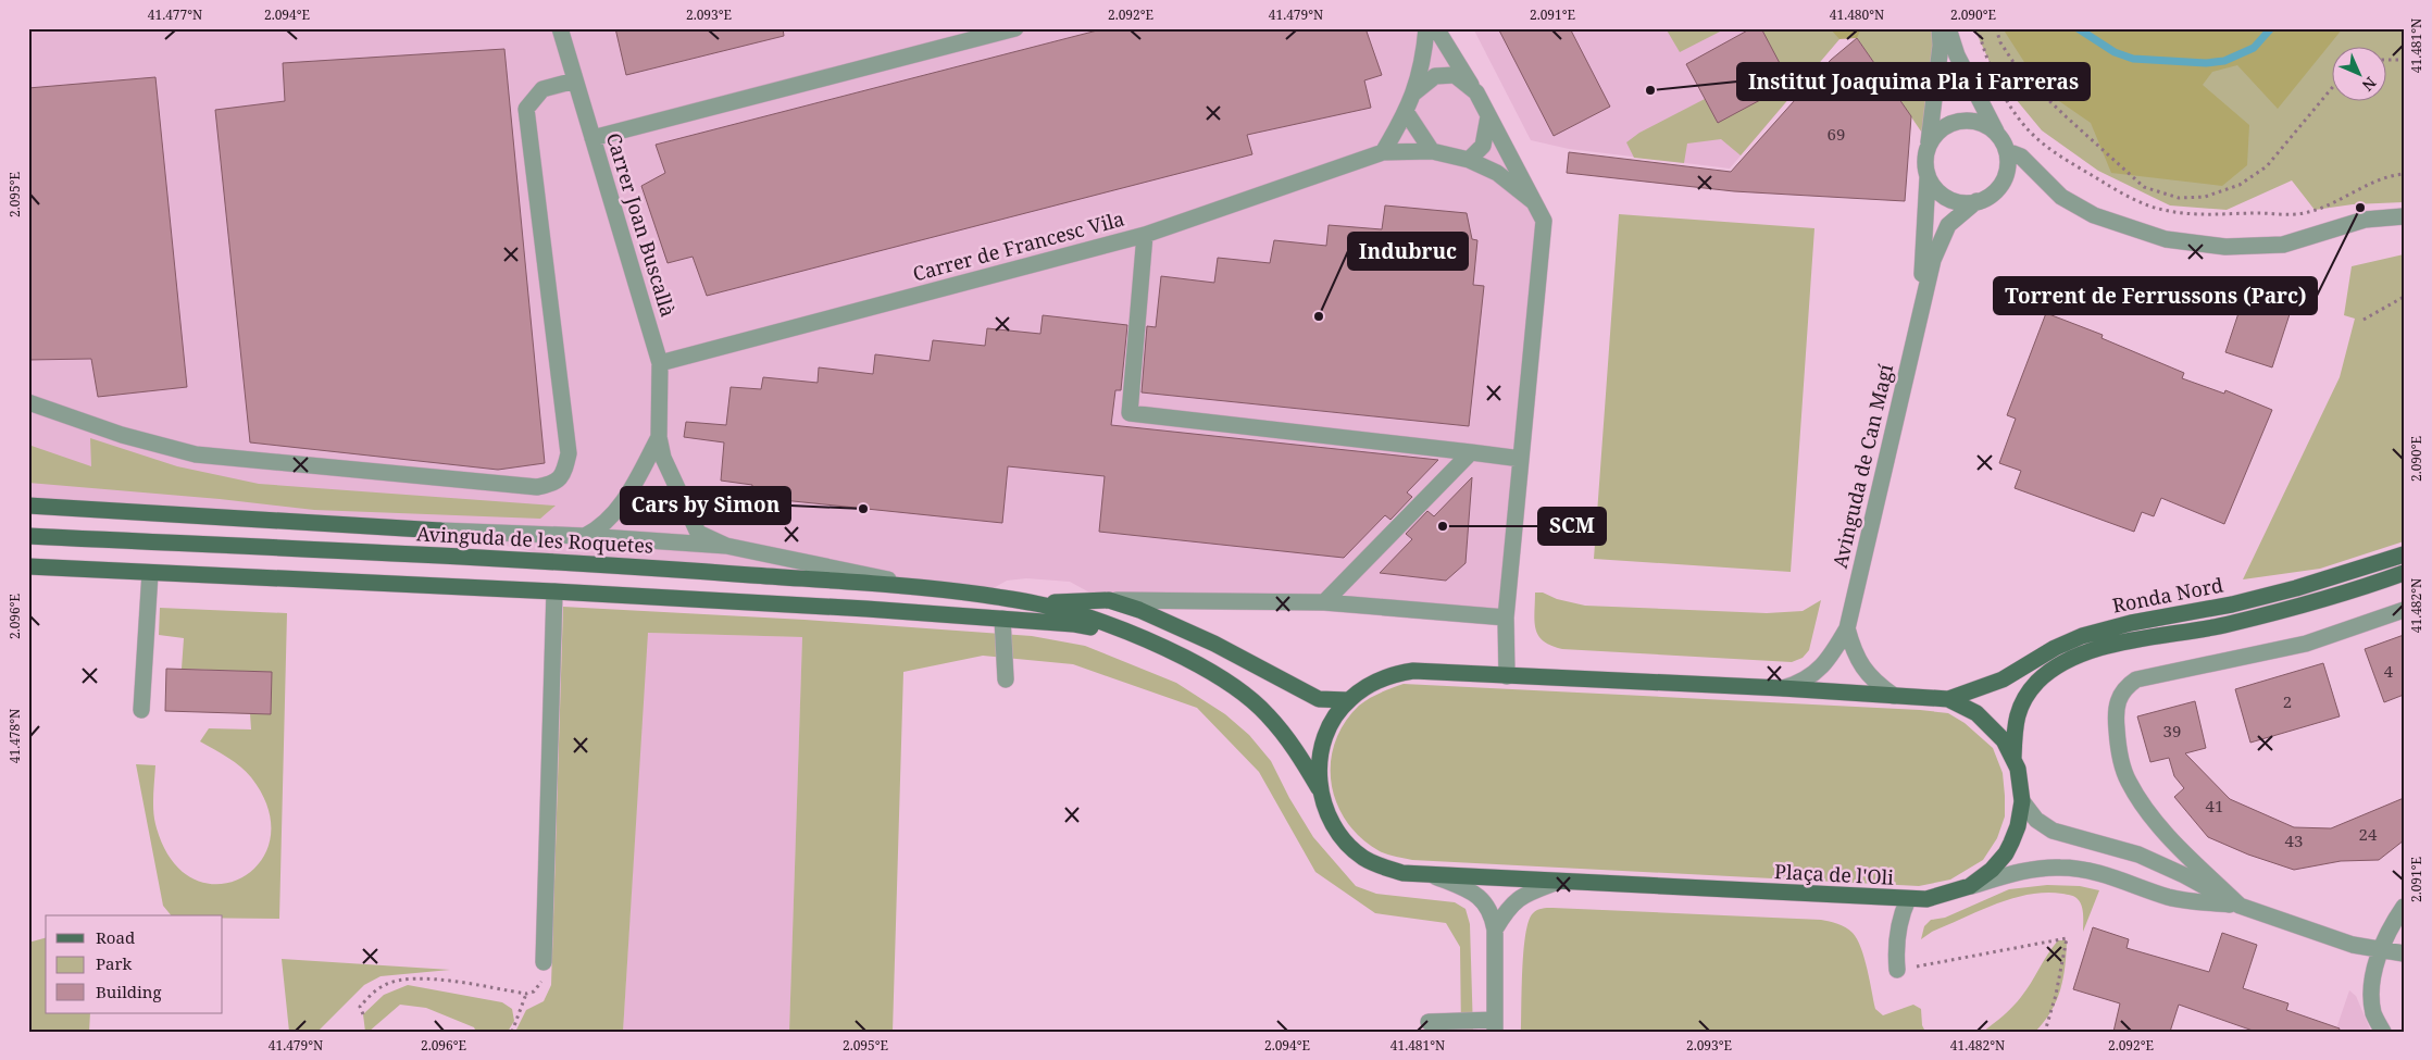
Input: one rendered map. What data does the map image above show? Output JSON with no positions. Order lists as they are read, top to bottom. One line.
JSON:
{"streets":{"main road":["Avinguda de les Roquetes","Ronda Nord","Plaça de l'Oli"],"street":["Carrer Joan Buscallà","Carrer de Francesc Vila","Avinguda de Can Magí"]},"crossings":[["Carrer Joan Buscallà","Carrer de Francesc Vila"],["Avinguda de Can Magí","Plaça de l'Oli"],["Avinguda de les Roquetes","Plaça de l'Oli"],["Ronda Nord","Plaça de l'Oli"]],"places":["Institut Joaquima Pla i Farreras","Torrent de Ferrussons (Parc)","Indubruc","Cars by Simon","SCM"],"house_numbers":["69","4","2","39","41","24","43"],"legend":["Road","Park","Building"],"north":"bottom right","coordinates":["41.477°N","2.094°E","2.093°E","2.092°E","41.479°N","2.091°E","41.480°N","2.090°E","41.481°N","2.095°E","41.482°N","2.096°E","41.478°N"]}
